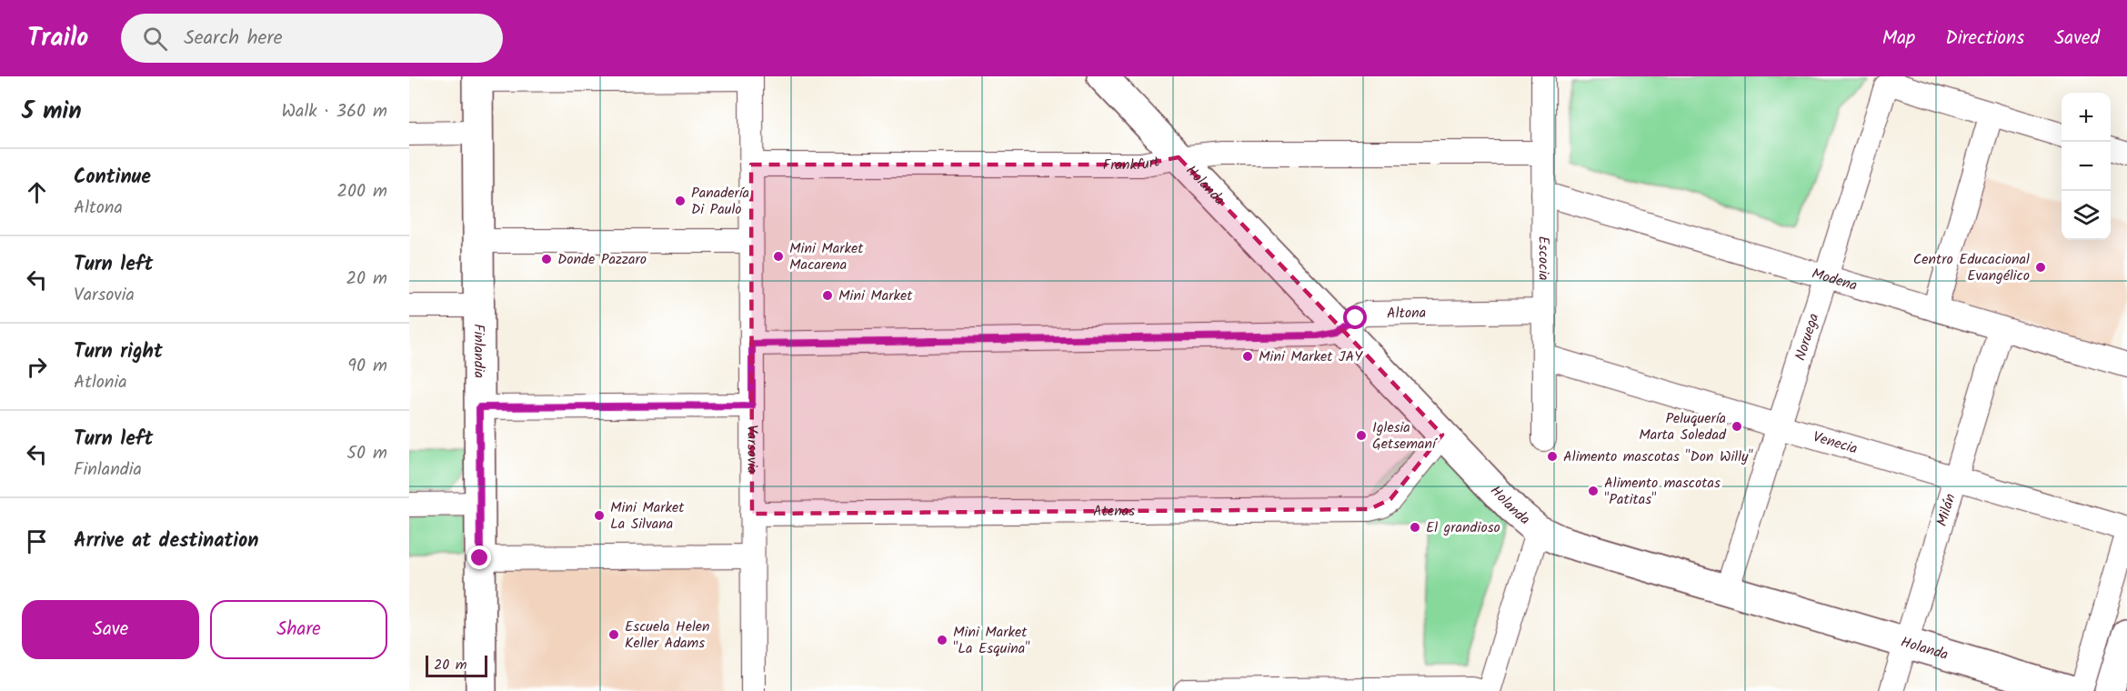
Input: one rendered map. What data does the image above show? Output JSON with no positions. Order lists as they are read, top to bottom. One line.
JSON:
{"streets":{"street":["Frankfurt","Holanda","Escocia","Modena","Altona","Noruega","Finlandia","Venecia","Varsovia","Milán","Atenas"]},"crossings":[["Frankfurt","Holanda"],["Frankfurt","Escocia"],["Frankfurt","Varsovia"],["Holanda","Altona"],["Holanda","Noruega"],["Holanda","Milán"],["Holanda","Atenas"],["Escocia","Modena"],["Escocia","Altona"],["Escocia","Venecia"],["Modena","Noruega"],["Modena","Milán"],["Altona","Varsovia"],["Noruega","Venecia"],["Venecia","Milán"],["Varsovia","Atenas"]],"places":["Panadería Di Paulo","Mini Market Macarena","Donde Pazzaro","Centro Educacional Evangélico","Mini Market","Mini Market JAY","Peluquería Marta Soledad","Iglesia Getsemaní","Alimento mascotas \"Don Willy\"","Alimento mascotas \"Patitas\"","Mini Market La Silvana","El grandioso","Escuela Helen Keller Adams","Mini Market \"La Esquina\""],"scale_bar":"20 m","page":{"header":"Trailo","search":"Search here","nav":["Map","Directions","Saved"],"heading":["5 min","Walk · 360 m"],"map_buttons":["+","−"],"list":[["Continue","Altona","200 m"],["Turn left","Varsovia","20 m"],["Turn right","Atlonia","90 m"],["Turn left","Finlandia","50 m"],"Arrive at destination"],"buttons":["Save","Share"],"scale":"20 m"}}
